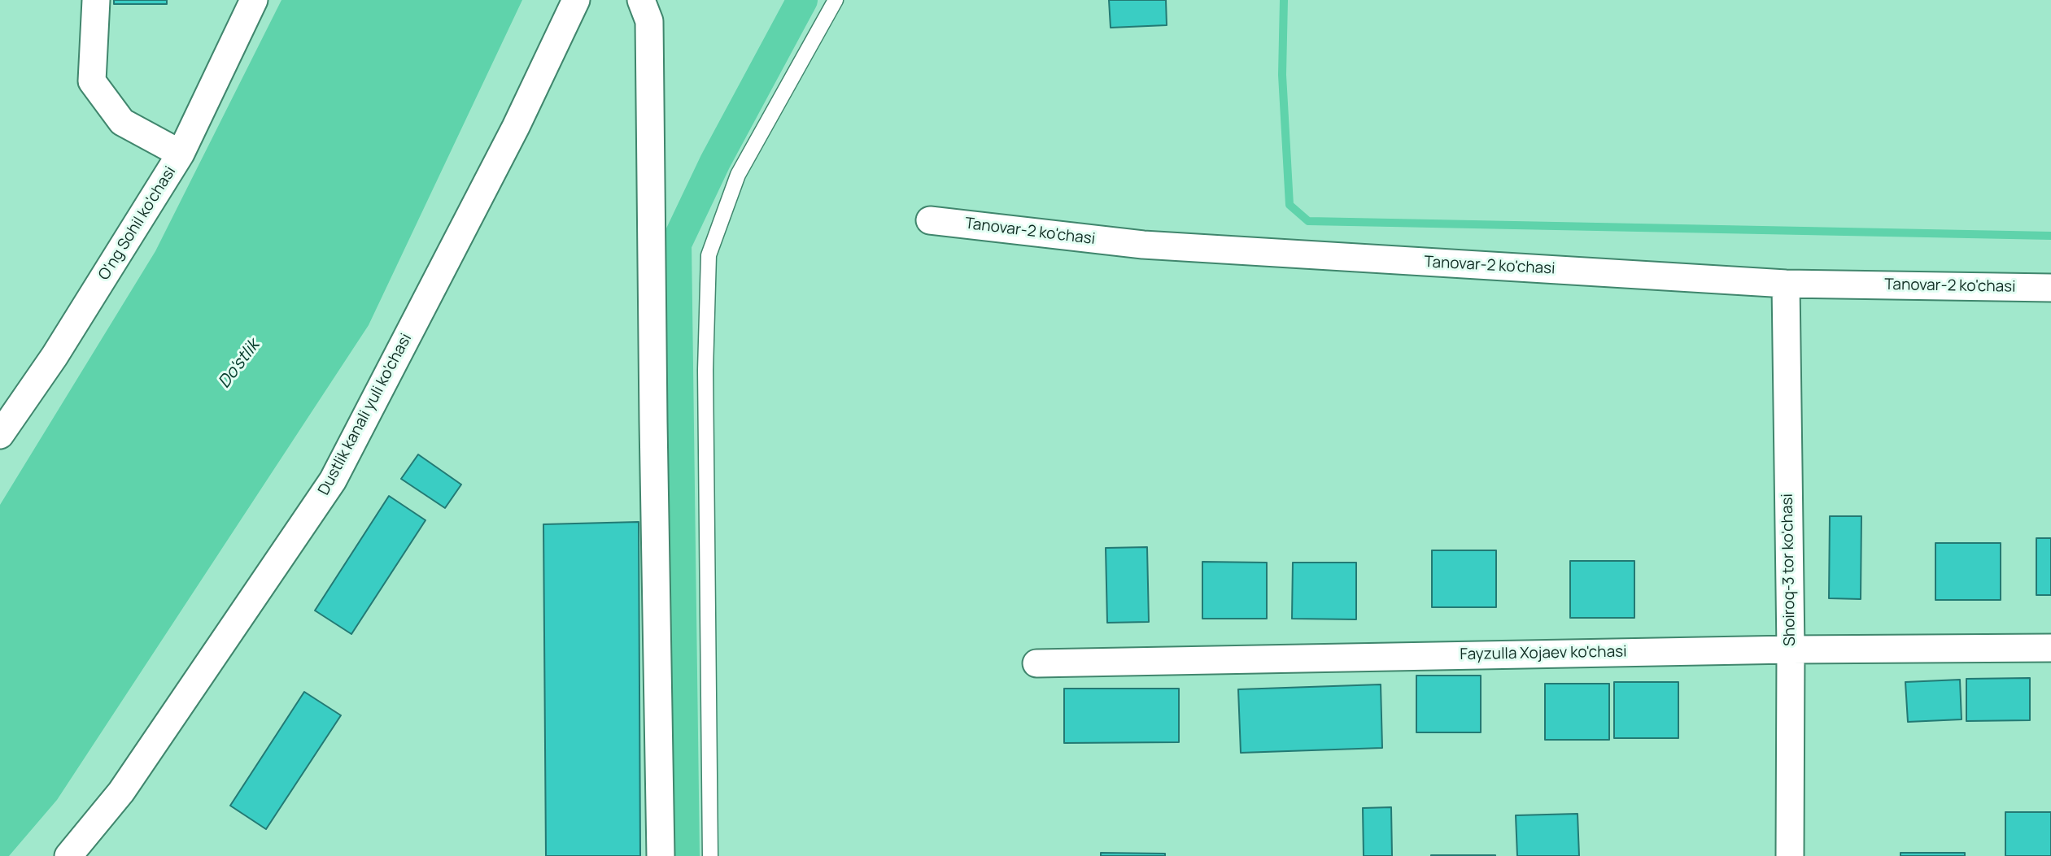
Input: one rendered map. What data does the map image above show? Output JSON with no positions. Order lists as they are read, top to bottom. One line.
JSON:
{"streets":{"street":["O'ng Sohil ko'chasi","Tanovar-2 ko'chasi","Dustlik kanali yuli ko'chasi","Shoiroq-3 tor ko'chasi","Fayzulla Xojaev ko'chasi"]},"crossings":[["Tanovar-2 ko'chasi","Shoiroq-3 tor ko'chasi"],["Shoiroq-3 tor ko'chasi","Fayzulla Xojaev ko'chasi"]],"water":["Do'stlik"]}
